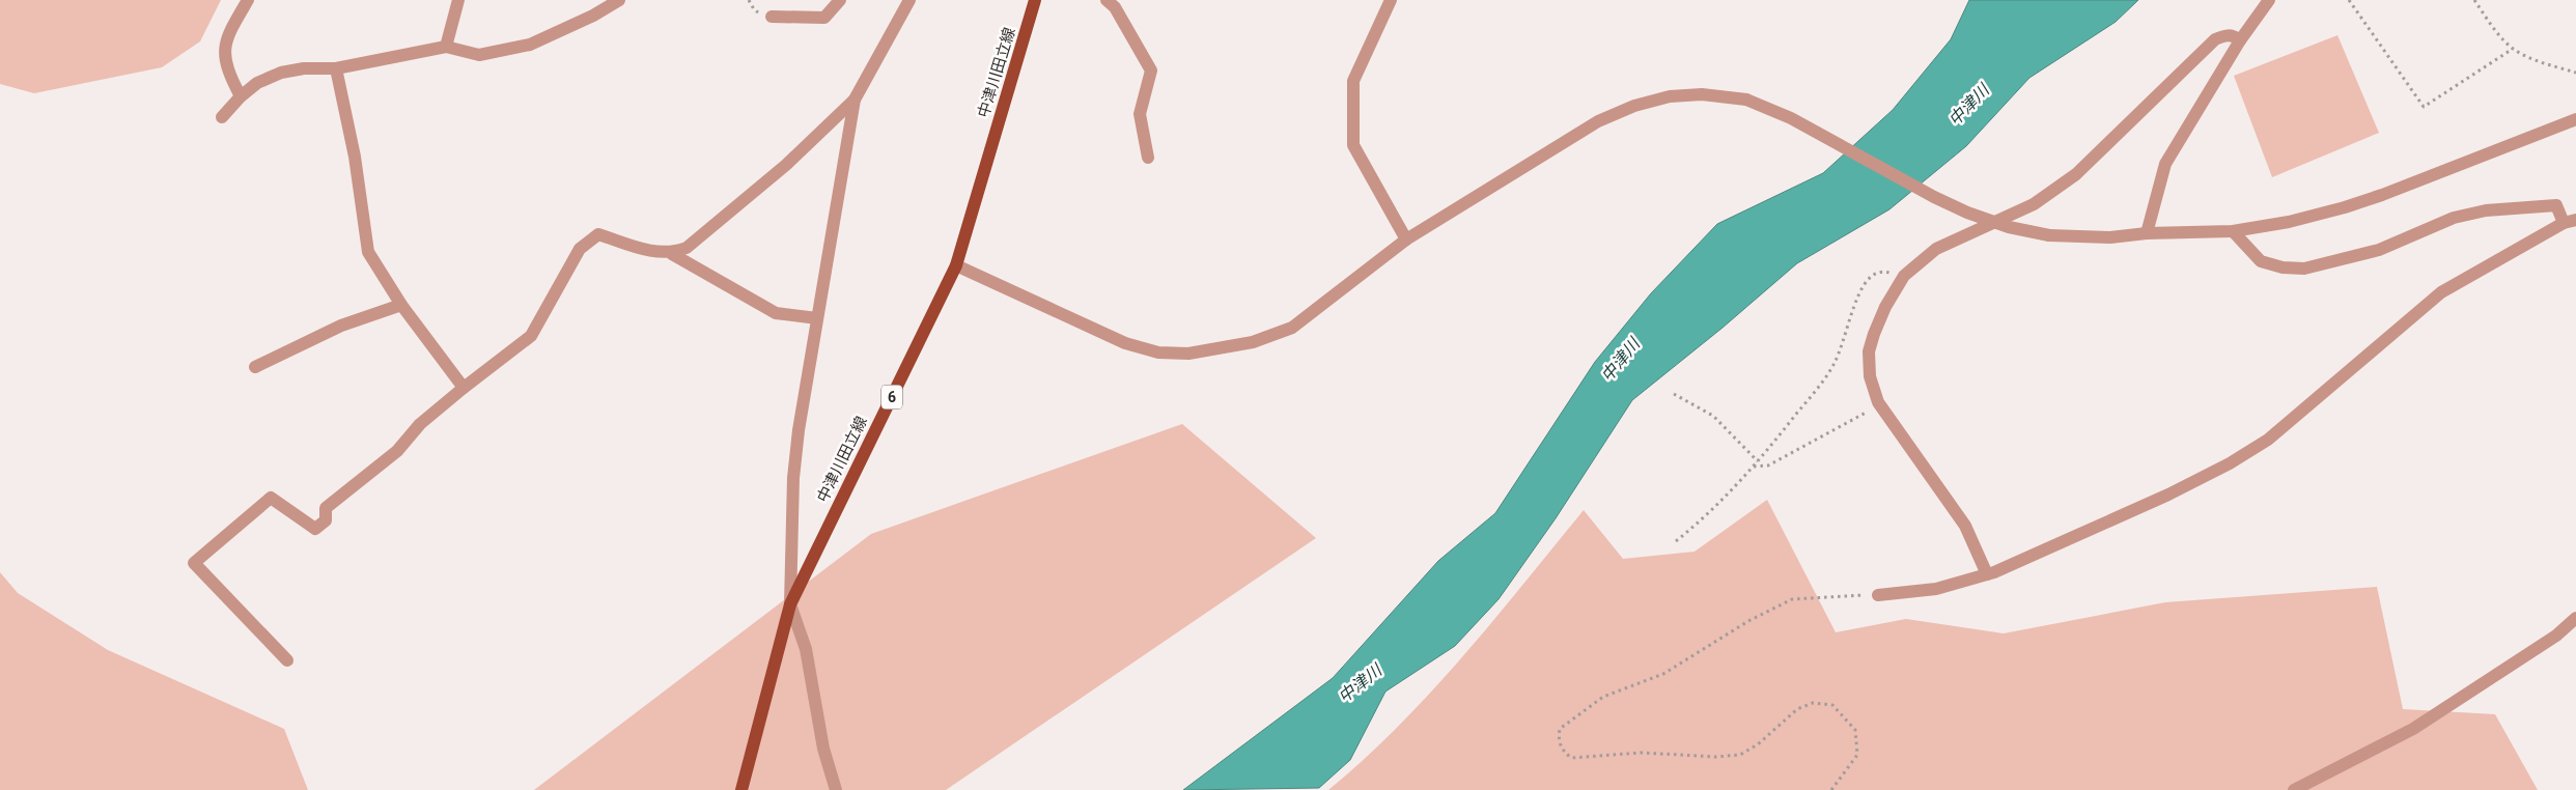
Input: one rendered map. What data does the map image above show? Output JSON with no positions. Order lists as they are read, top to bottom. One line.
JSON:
{"streets":{"main road":["中津川田立線","6"]},"water":["中津川"]}
